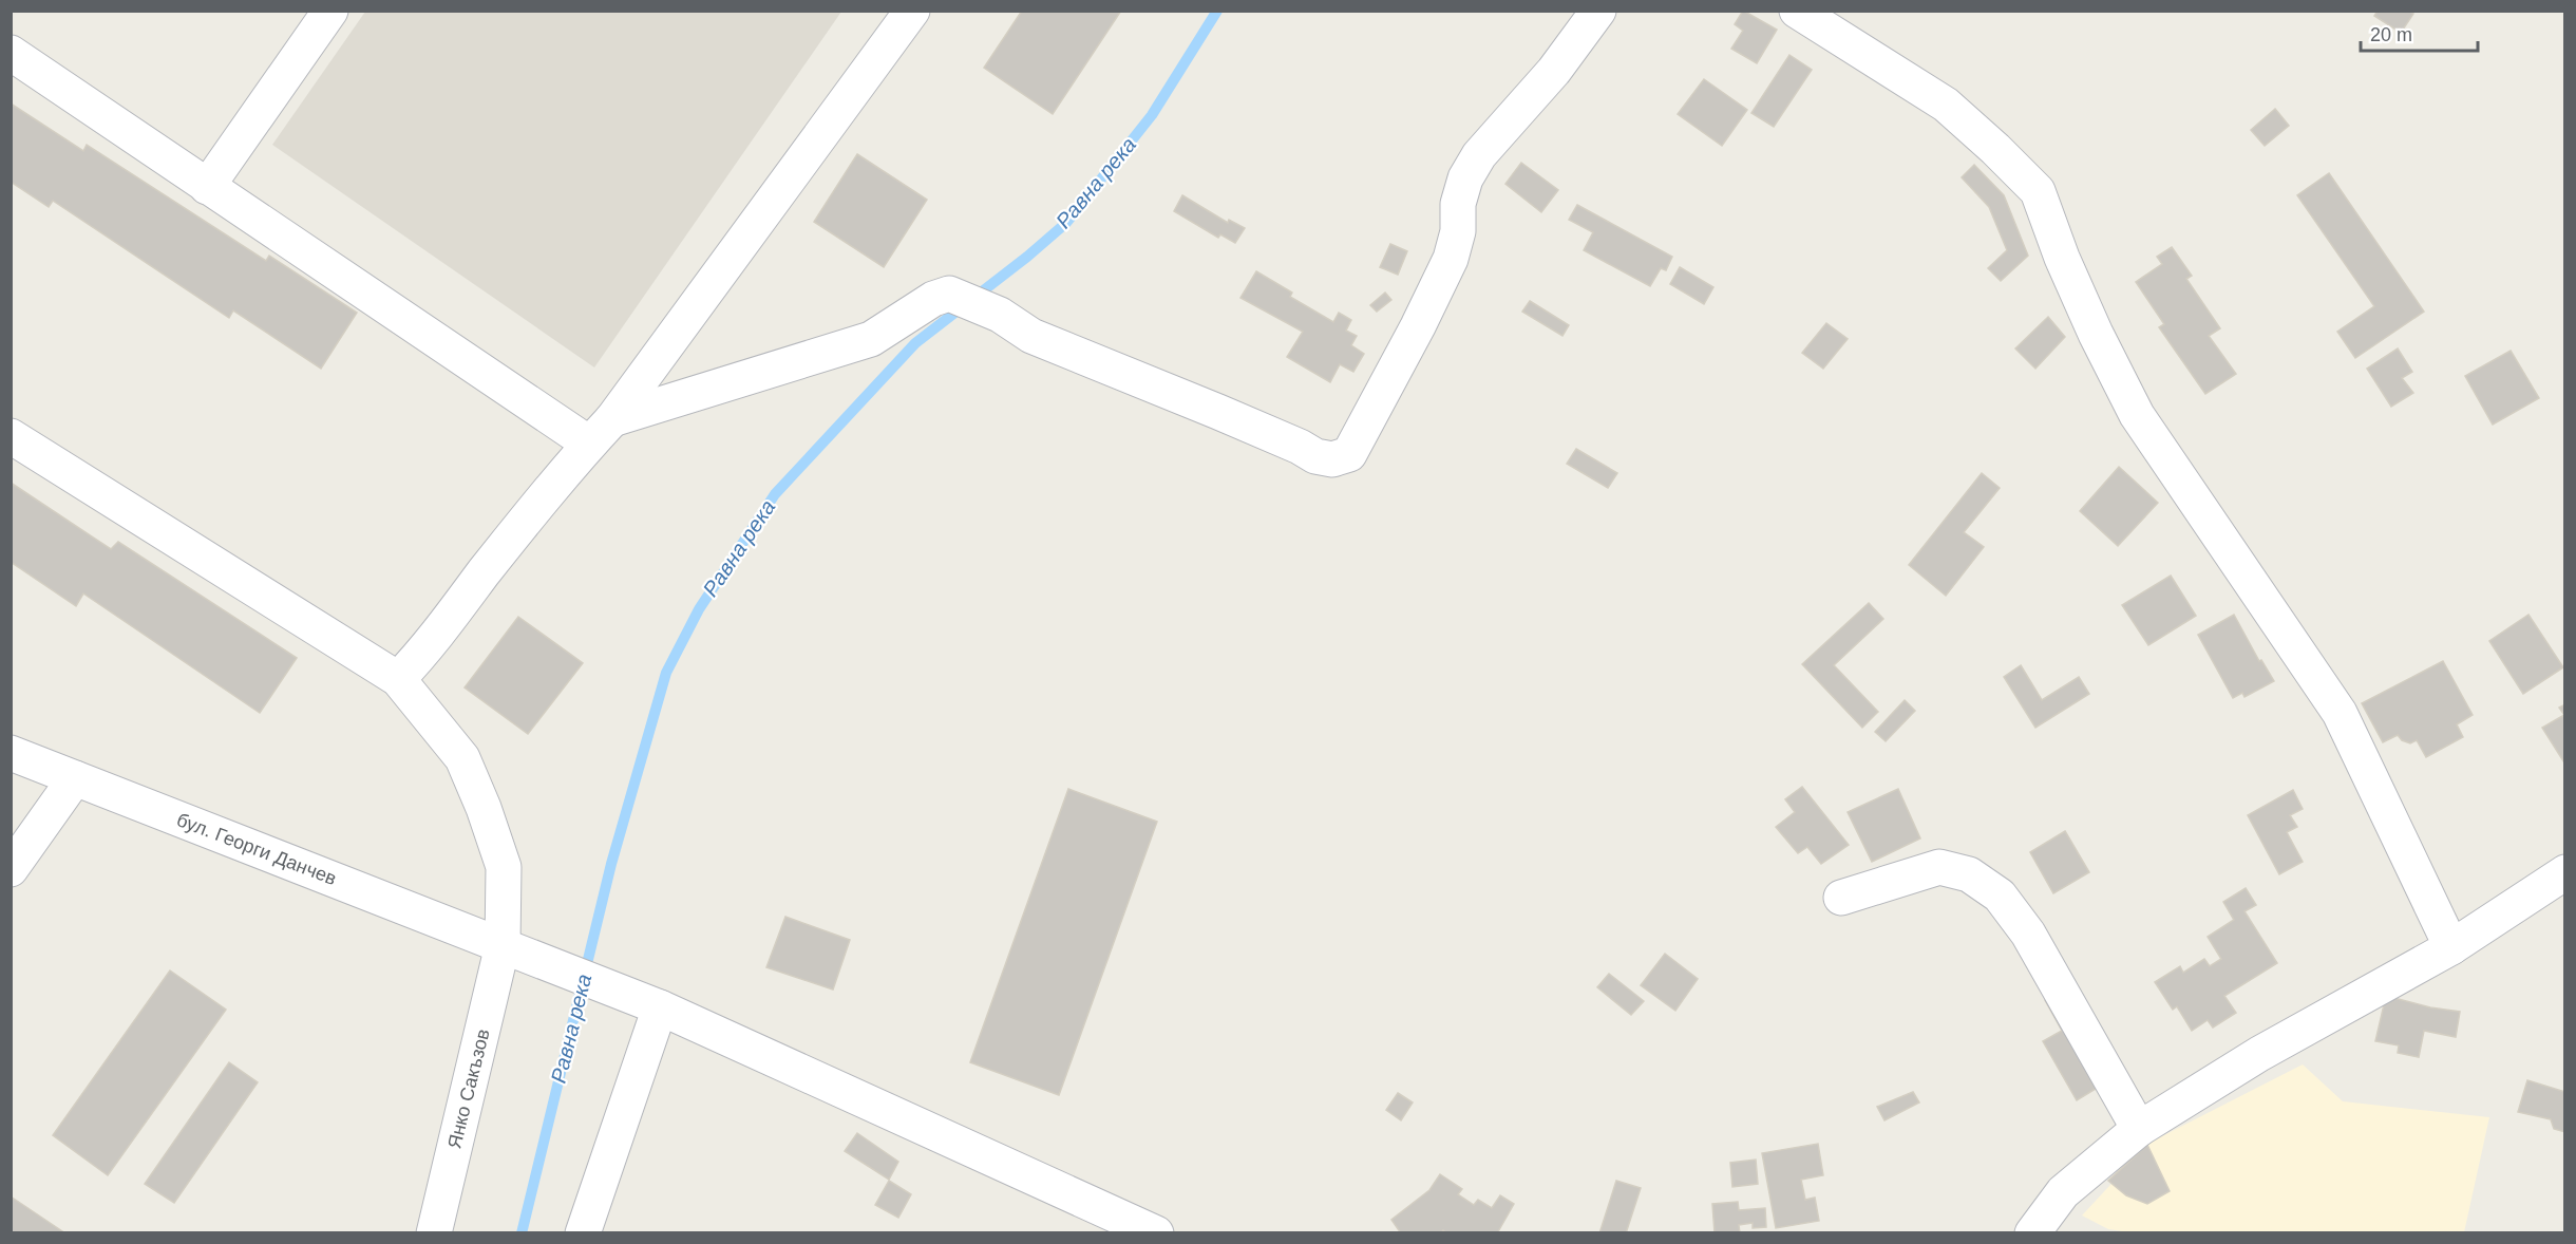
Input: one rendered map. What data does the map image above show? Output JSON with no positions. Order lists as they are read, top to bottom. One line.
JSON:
{"streets":{"street":["бул. Георги Данчев","Янко Сакъзов"]},"crossings":[["бул. Георги Данчев","Янко Сакъзов"]],"water":["Равна река"],"scale_bar":"20 m"}
